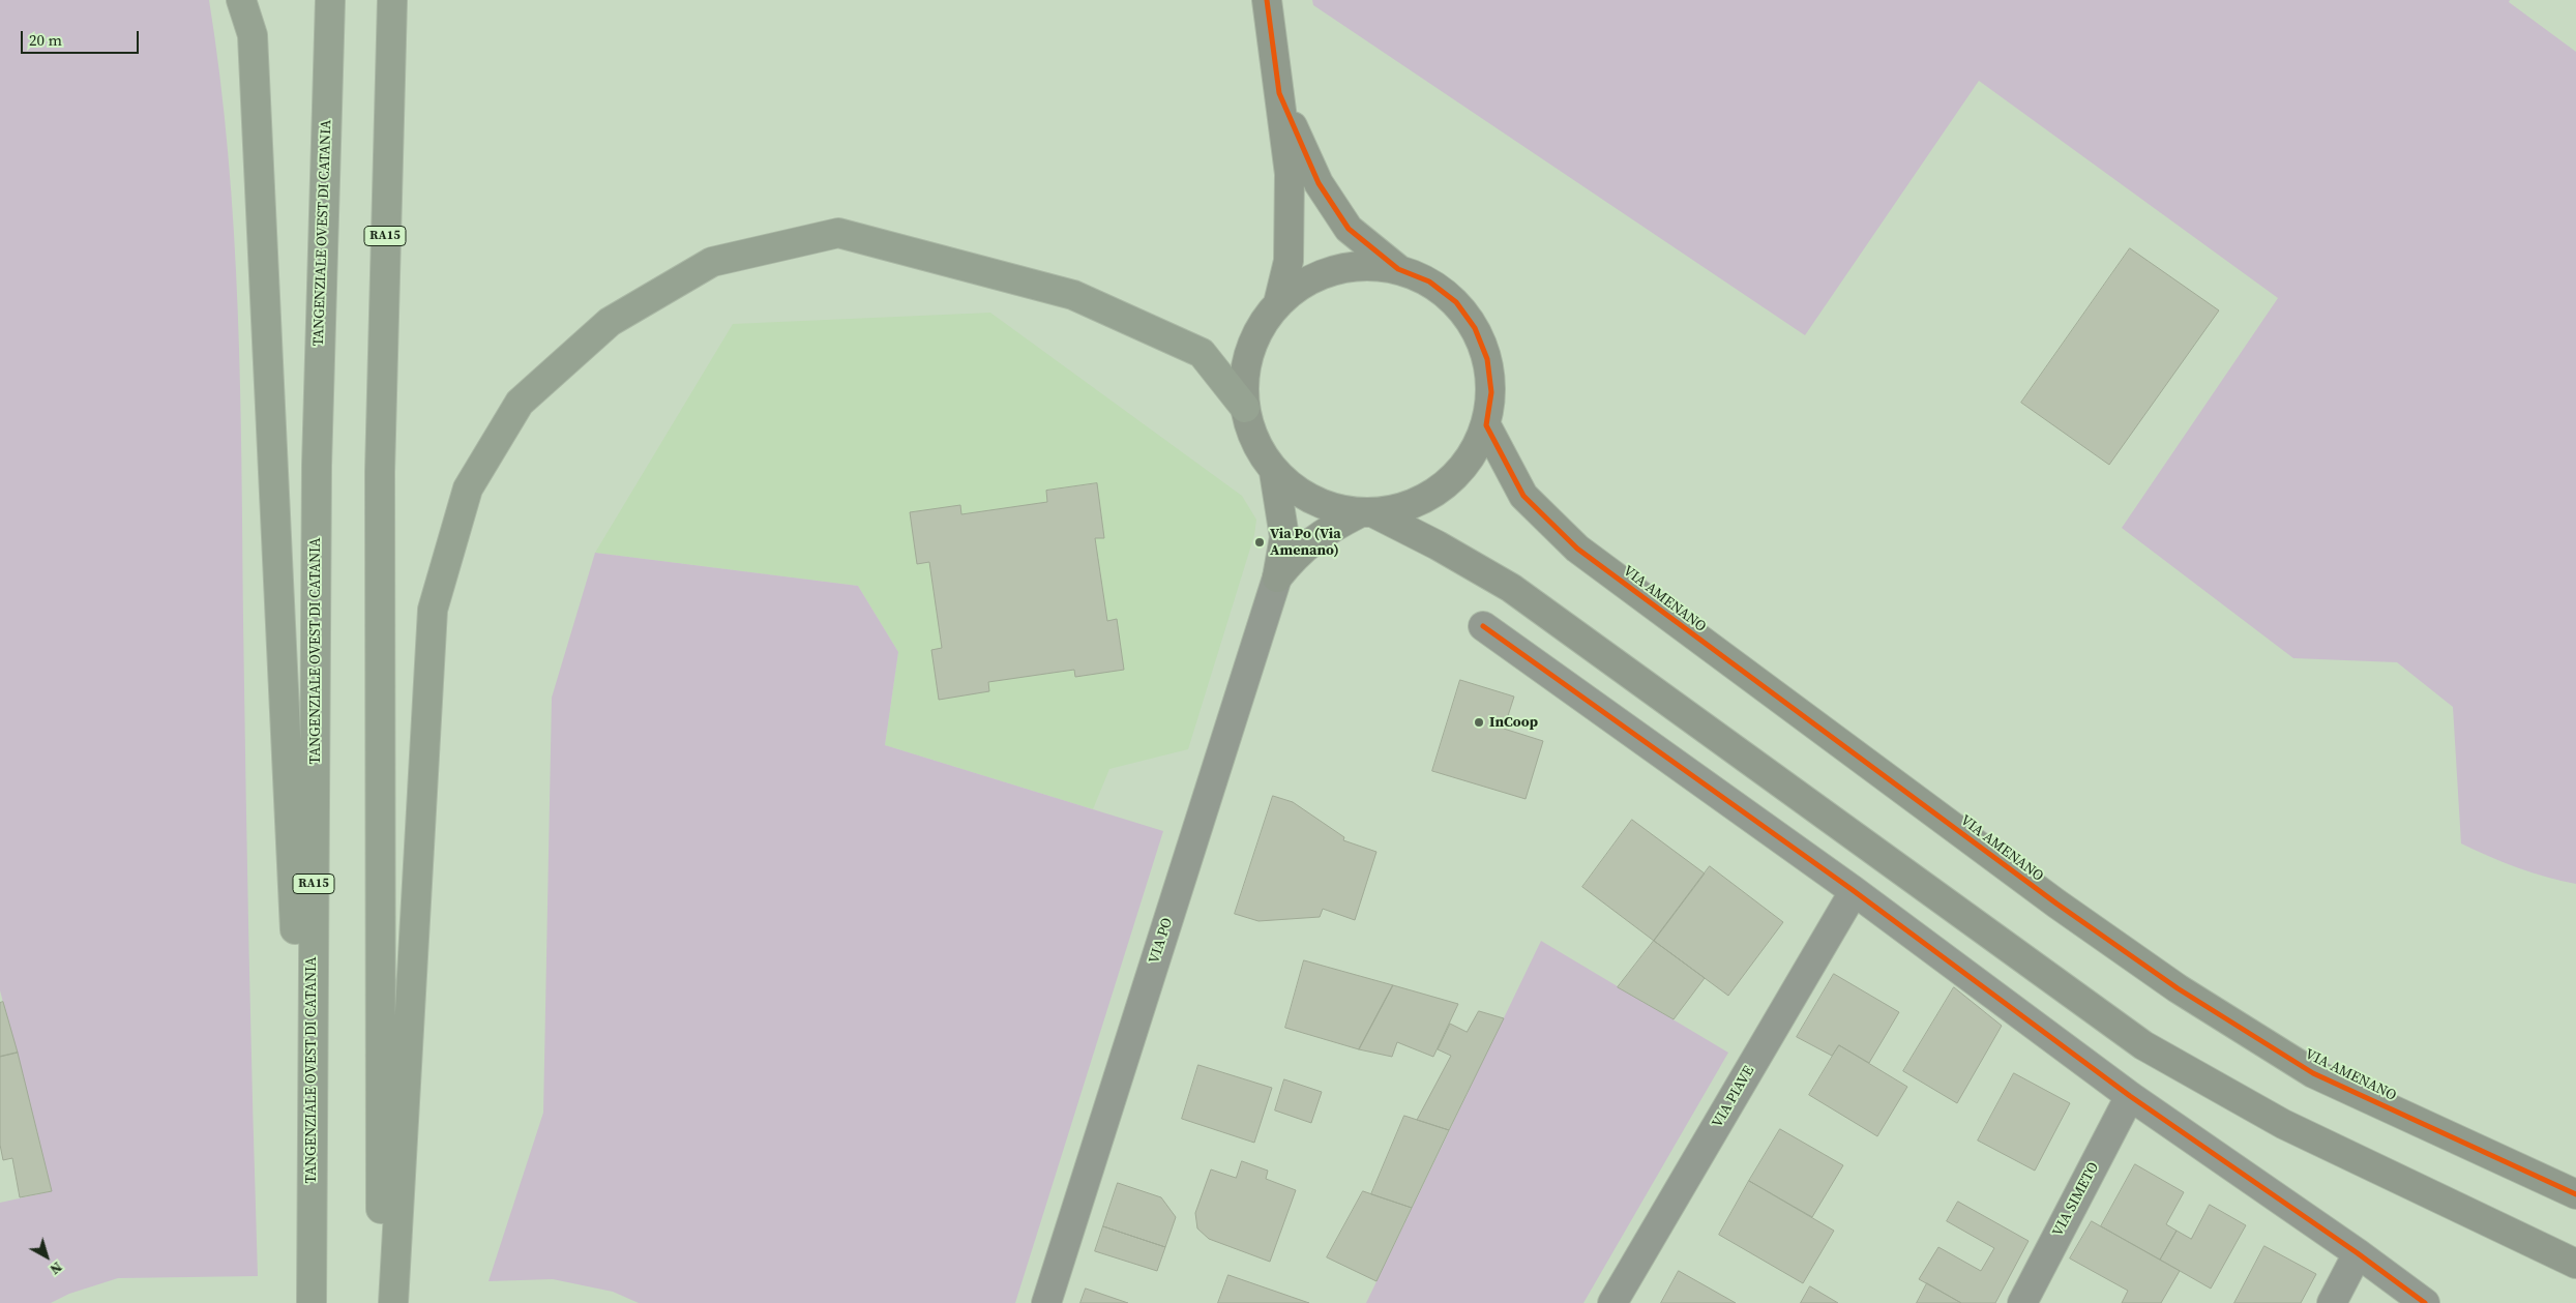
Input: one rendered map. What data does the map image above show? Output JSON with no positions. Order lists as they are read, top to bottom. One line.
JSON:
{"streets":{"highway":["TANGENZIALE OVEST DI CATANIA","RA15"],"main road":["VIA AMENANO"],"street":["VIA PO","VIA PIAVE","VIA SIMETO"]},"places":["Via Po (Via Amenano)","InCoop"],"scale_bar":"20 m","north":"bottom right"}
